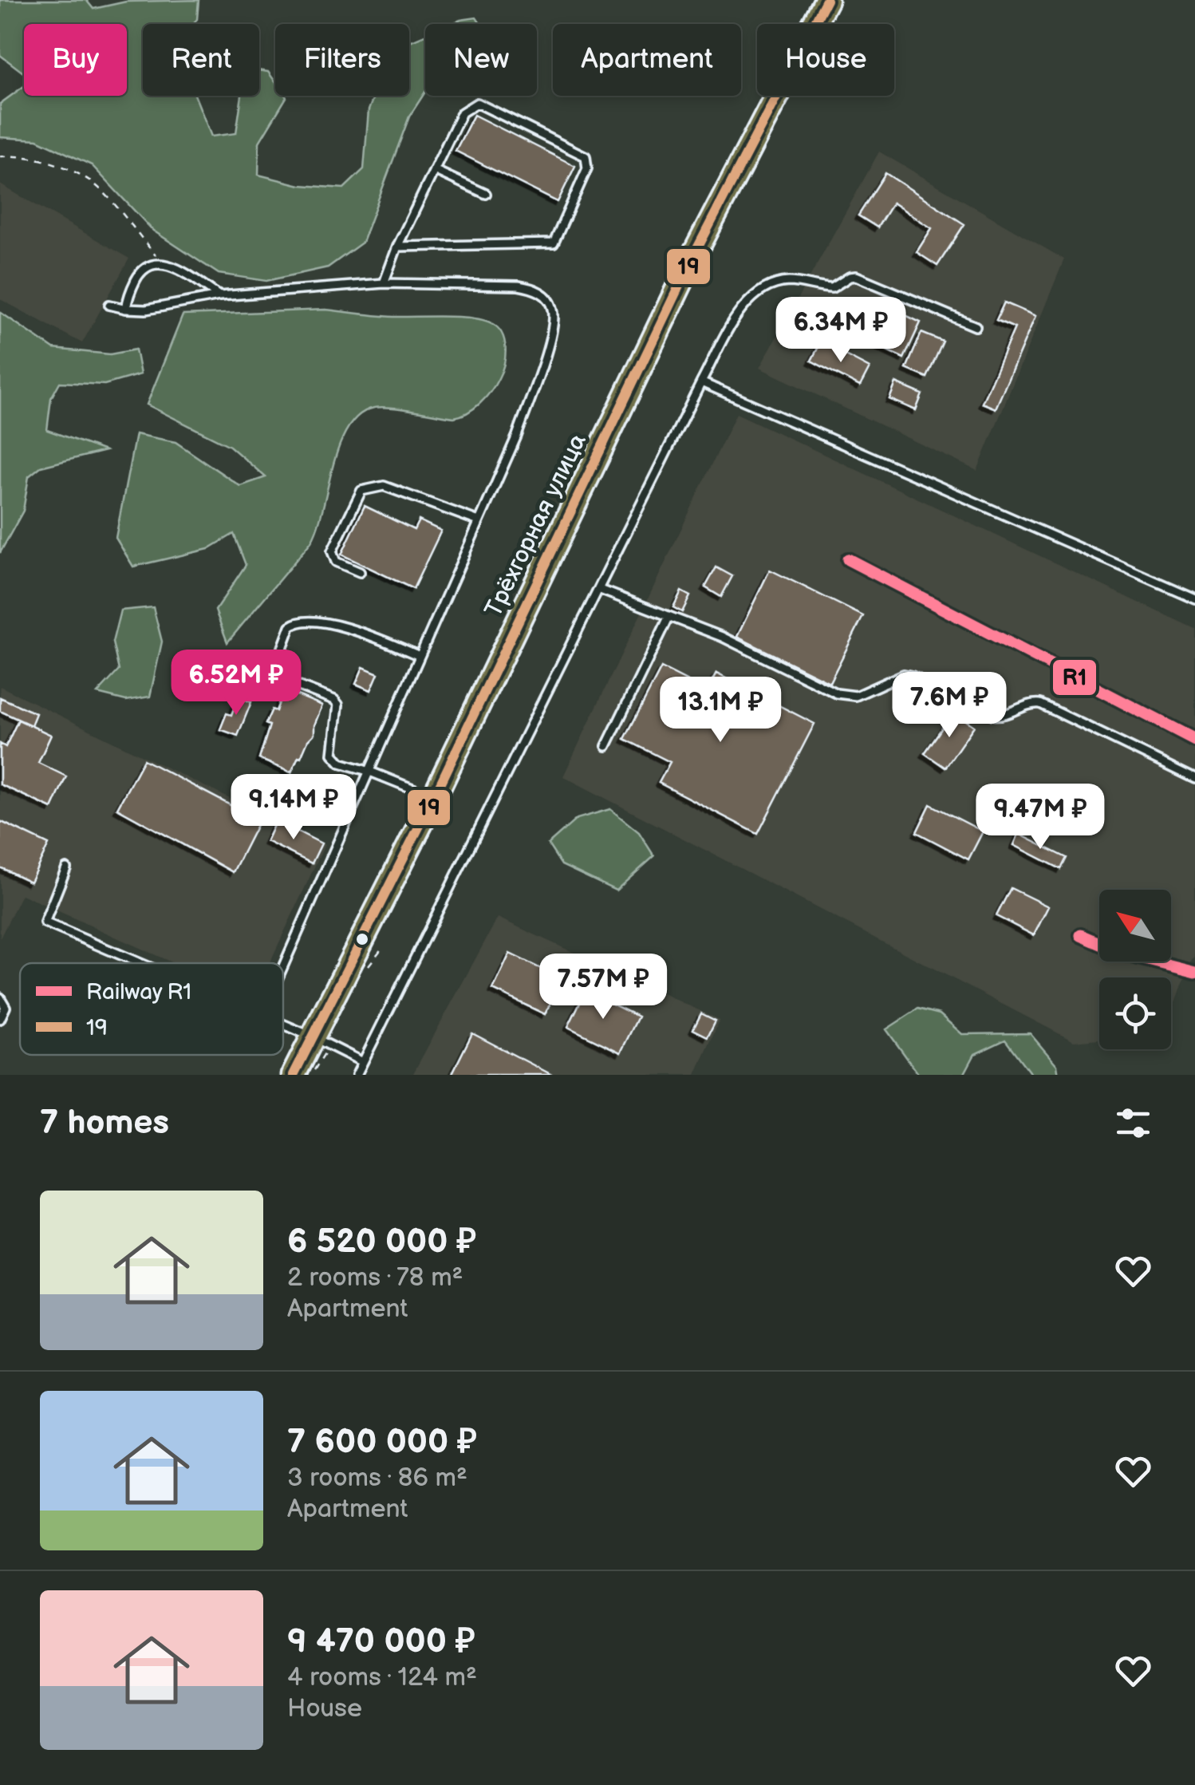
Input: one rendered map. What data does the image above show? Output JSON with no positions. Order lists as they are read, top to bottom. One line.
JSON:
{"streets":{"highway":["Трёхгорная улица"]},"lines":["transit line 19","rail line R1"],"legend":["Railway R1","19"],"north":"top left","page":{"chip":["Buy","Rent","Filters","New","Apartment","House"],"price":["6.34M ₽","6.52M ₽","7.6M ₽","13.1M ₽","9.14M ₽","9.47M ₽","7.57M ₽"],"heading":"7 homes","list":[{"name":"6 520 000 ₽","note":"2 rooms · 78 m² · Apartment"},{"name":"7 600 000 ₽","note":"3 rooms · 86 m² · Apartment"},{"name":"9 470 000 ₽","note":"4 rooms · 124 m² · House"}]}}
